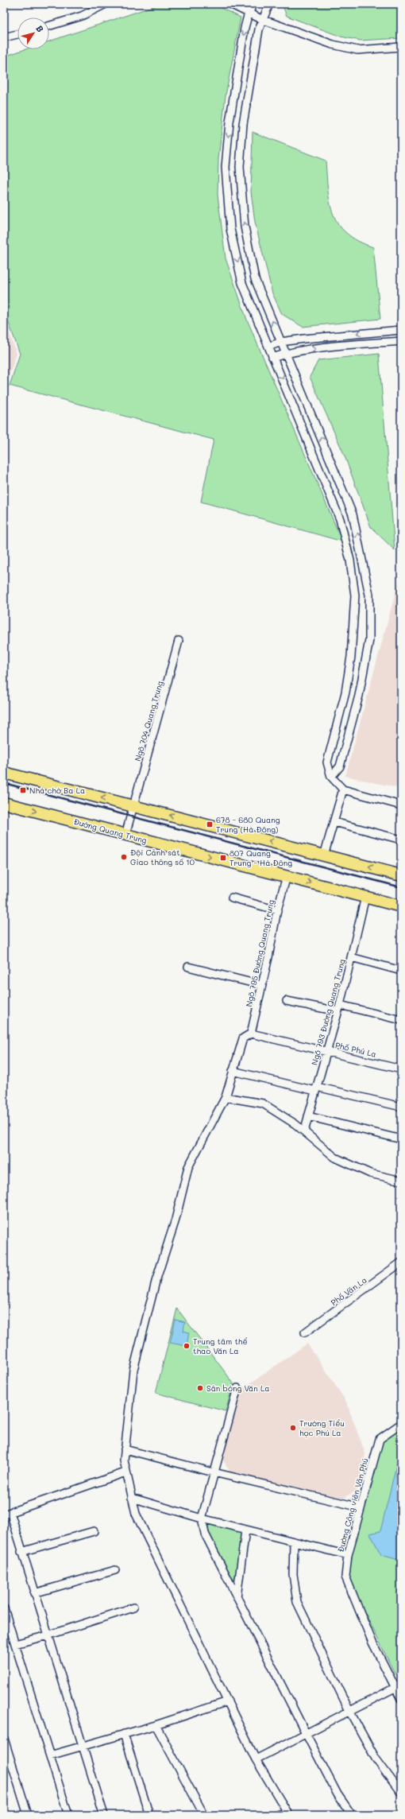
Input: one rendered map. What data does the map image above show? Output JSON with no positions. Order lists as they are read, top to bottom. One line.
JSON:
{"streets":{"highway":["Đường Quang Trung"],"street":["Ngõ 704 Quang Trung","Ngõ 795 Đường Quang Trung","Ngõ 793 Đường Quang Trung","Phố Phú La","Phố Văn La","Đường Công viên Văn Phú"]},"crossings":[["Ngõ 704 Quang Trung","Đường Quang Trung"],["Đường Quang Trung","Ngõ 795 Đường Quang Trung"],["Đường Quang Trung","Ngõ 793 Đường Quang Trung"],["Ngõ 795 Đường Quang Trung","Phố Phú La"],["Ngõ 793 Đường Quang Trung","Phố Phú La"]],"places":{"transit":["Nhà chờ Ba La","678 - 680 Quang Trung (Hà Đông)","807 Quang Trung - Hà Đông"],"other":["Đội Cảnh sát Giao thông số 10","Trung tâm thể thao Văn La","Sân bóng Văn La","Trường Tiểu học Phú La"]},"north":"top right"}
